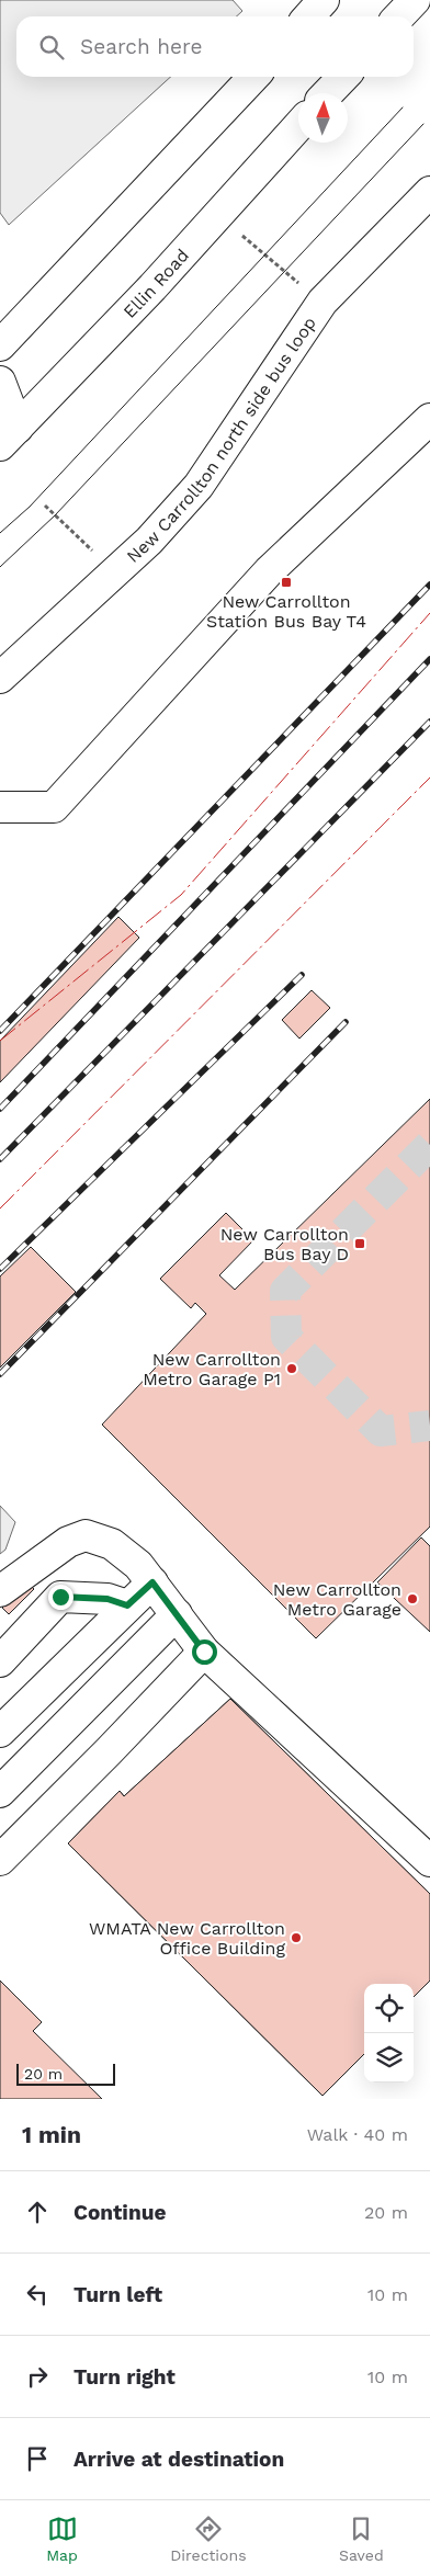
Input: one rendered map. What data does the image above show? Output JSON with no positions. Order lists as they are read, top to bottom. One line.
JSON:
{"streets":{"street":["Ellin Road","New Carrollton north side bus loop"]},"places":{"transit":["New Carrollton Station Bus Bay T4","New Carrollton Bus Bay D"],"other":["New Carrollton Metro Garage P1","New Carrollton Metro Garage","WMATA New Carrollton Office Building"]},"scale_bar":"20 m","north":"top","page":{"search":"Search here","scale":"20 m","heading":["1 min","Walk · 40 m"],"list":[["Continue","20 m"],["Turn left","10 m"],["Turn right","10 m"],"Arrive at destination"],"nav":["Map","Directions","Saved"]}}
